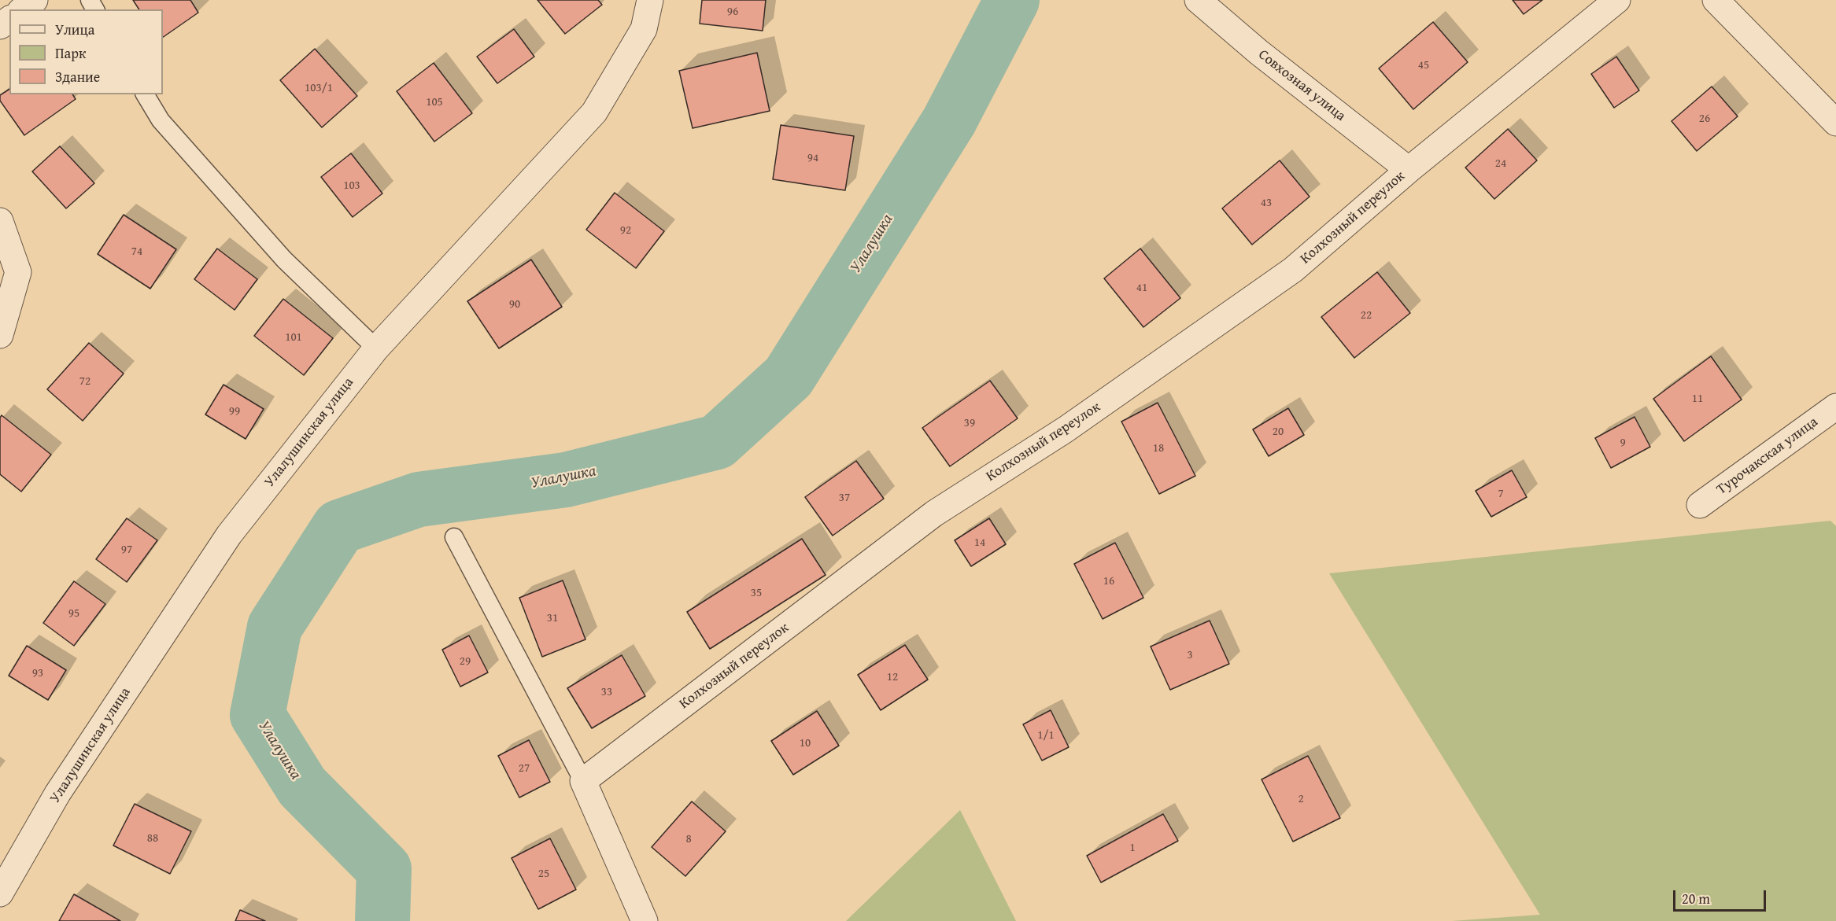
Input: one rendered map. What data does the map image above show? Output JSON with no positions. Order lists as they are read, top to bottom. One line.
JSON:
{"streets":{"street":["Совхозная улица","Колхозный переулок","Улалушинская улица","Турочакская улица"]},"crossings":[["Совхозная улица","Колхозный переулок"]],"water":["Улалушка"],"house_numbers":["96","45","103/1","105","26","94","24","103","43","92","74","41","90","22","101","72","11","99","39","20","9","18","7","37","14","97","16","35","95","31","3","29","93","12","33","1/1","10","27","2","88","8","1","25"],"legend":["Улица","Парк","Здание"],"scale_bar":"20 m"}
